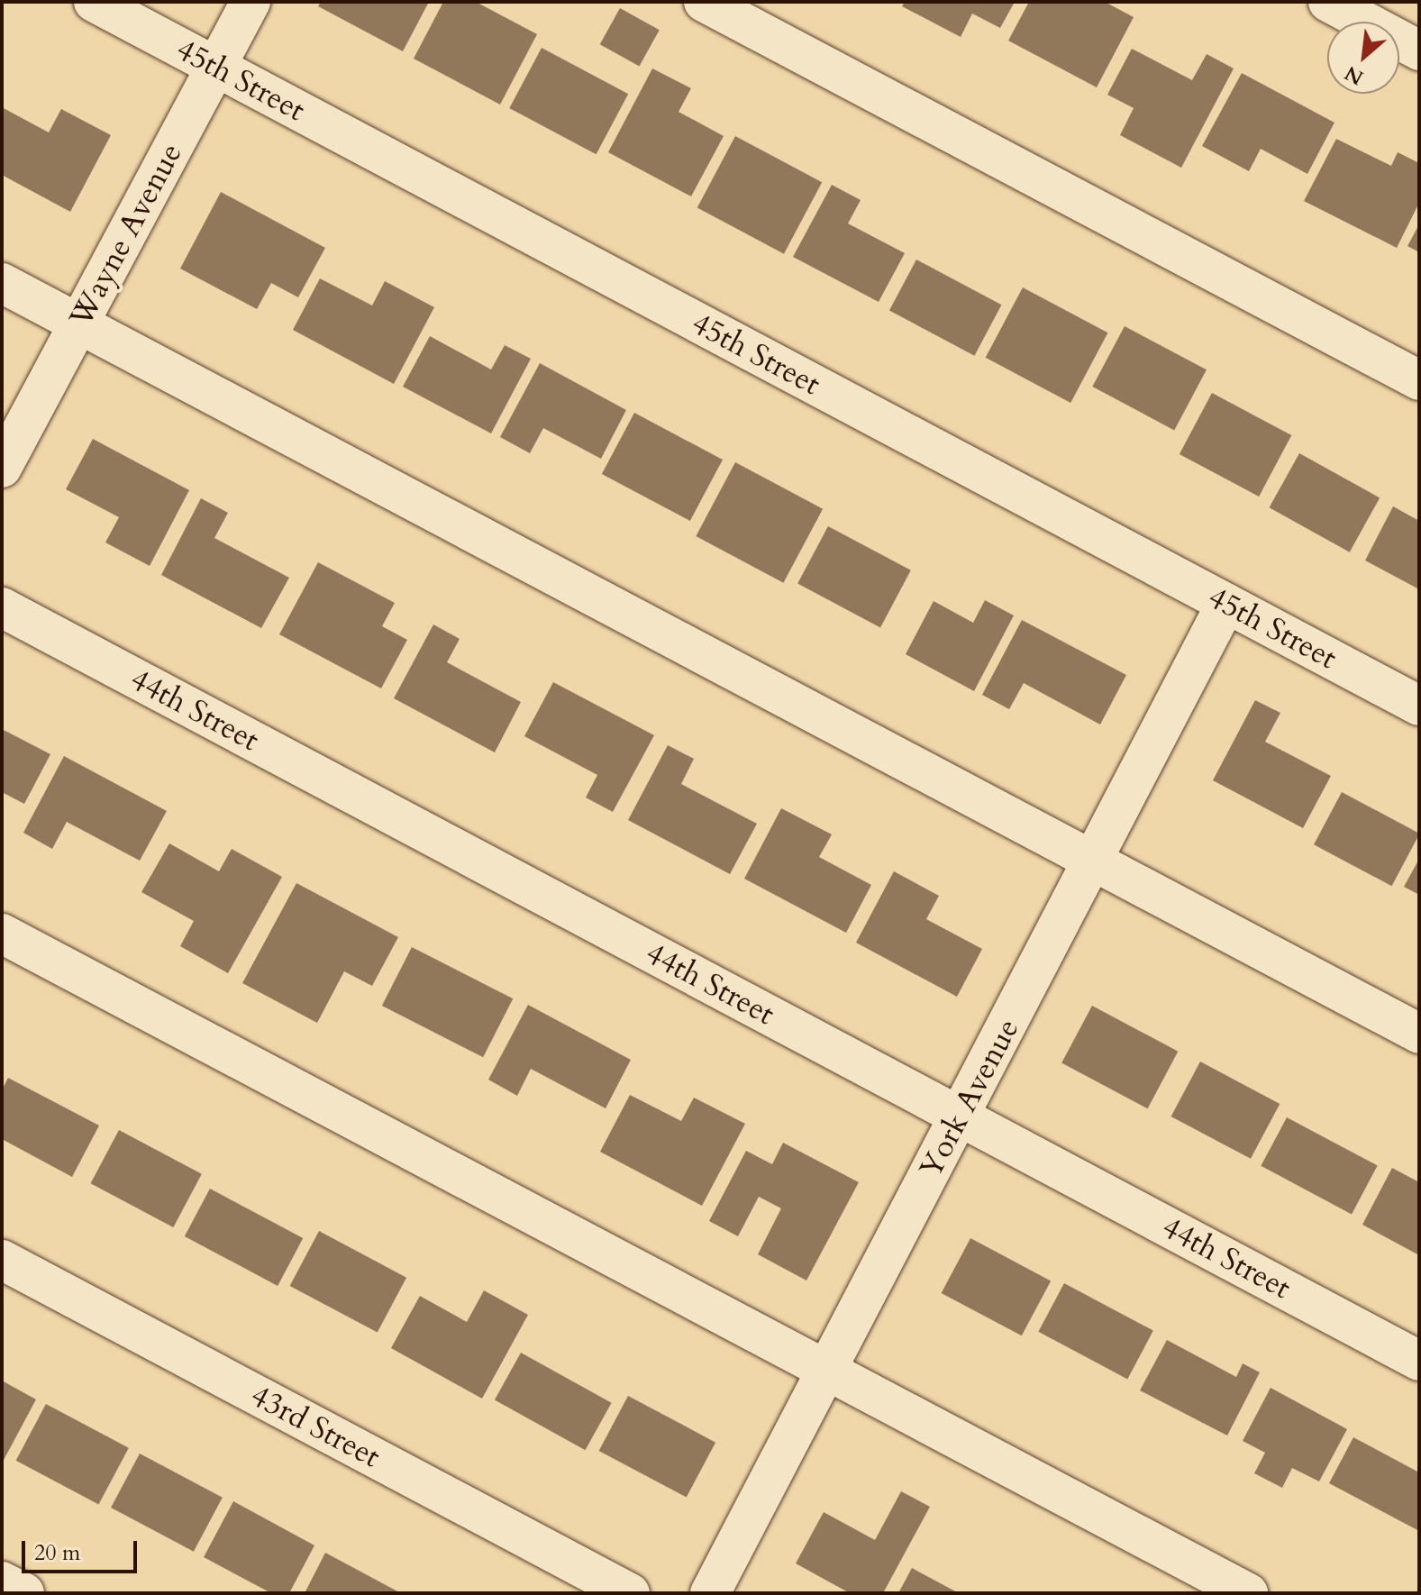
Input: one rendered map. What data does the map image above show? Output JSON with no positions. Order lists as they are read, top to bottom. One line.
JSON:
{"streets":{"street":["45th Street","Wayne Avenue","44th Street","York Avenue","43rd Street"]},"crossings":[["45th Street","Wayne Avenue"],["45th Street","York Avenue"],["44th Street","York Avenue"]],"scale_bar":"20 m","north":"bottom left"}
